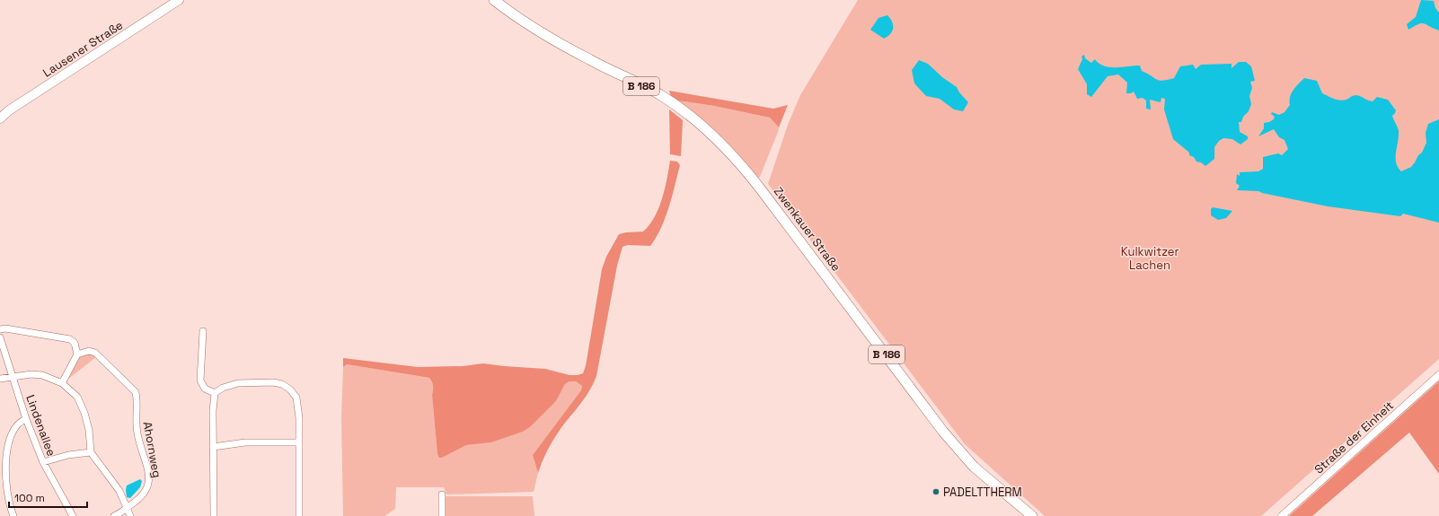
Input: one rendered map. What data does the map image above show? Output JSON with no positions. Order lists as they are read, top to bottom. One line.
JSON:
{"streets":{"main road":["Lausener Straße","B 186","Zwenkauer Straße"],"street":["Lindenallee","Straße der Einheit","Ahornweg"]},"parks":["Kulkwitzer Lachen"],"places":["PADELTTHERM"],"scale_bar":"100 m"}
